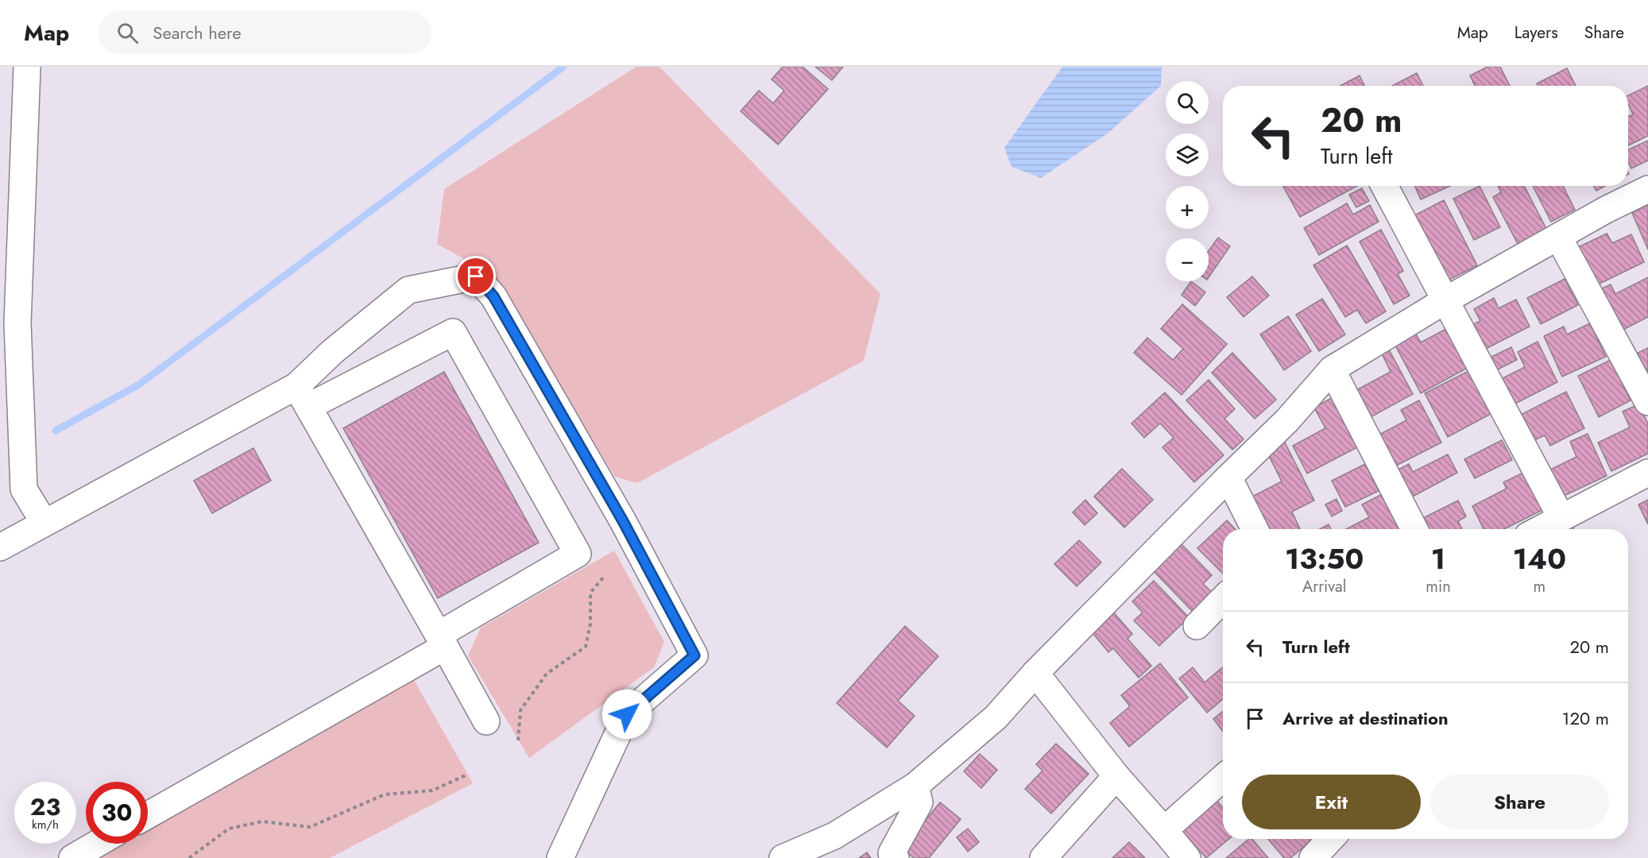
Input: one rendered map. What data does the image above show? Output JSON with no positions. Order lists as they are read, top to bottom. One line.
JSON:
{"page":{"header":"Map","search":"Search here","nav":["Map","Layers","Share"],"map_buttons":["+","−"],"turn":["20 m","Turn left"],"eta":["13:50","Arrival","1","min","140","m"],"list":[{"name":"Turn left","value":"20 m"},{"name":"Arrive at destination","value":"120 m"}],"buttons":["Exit","Share"],"speed":"23 km/h","limit":"30"}}
